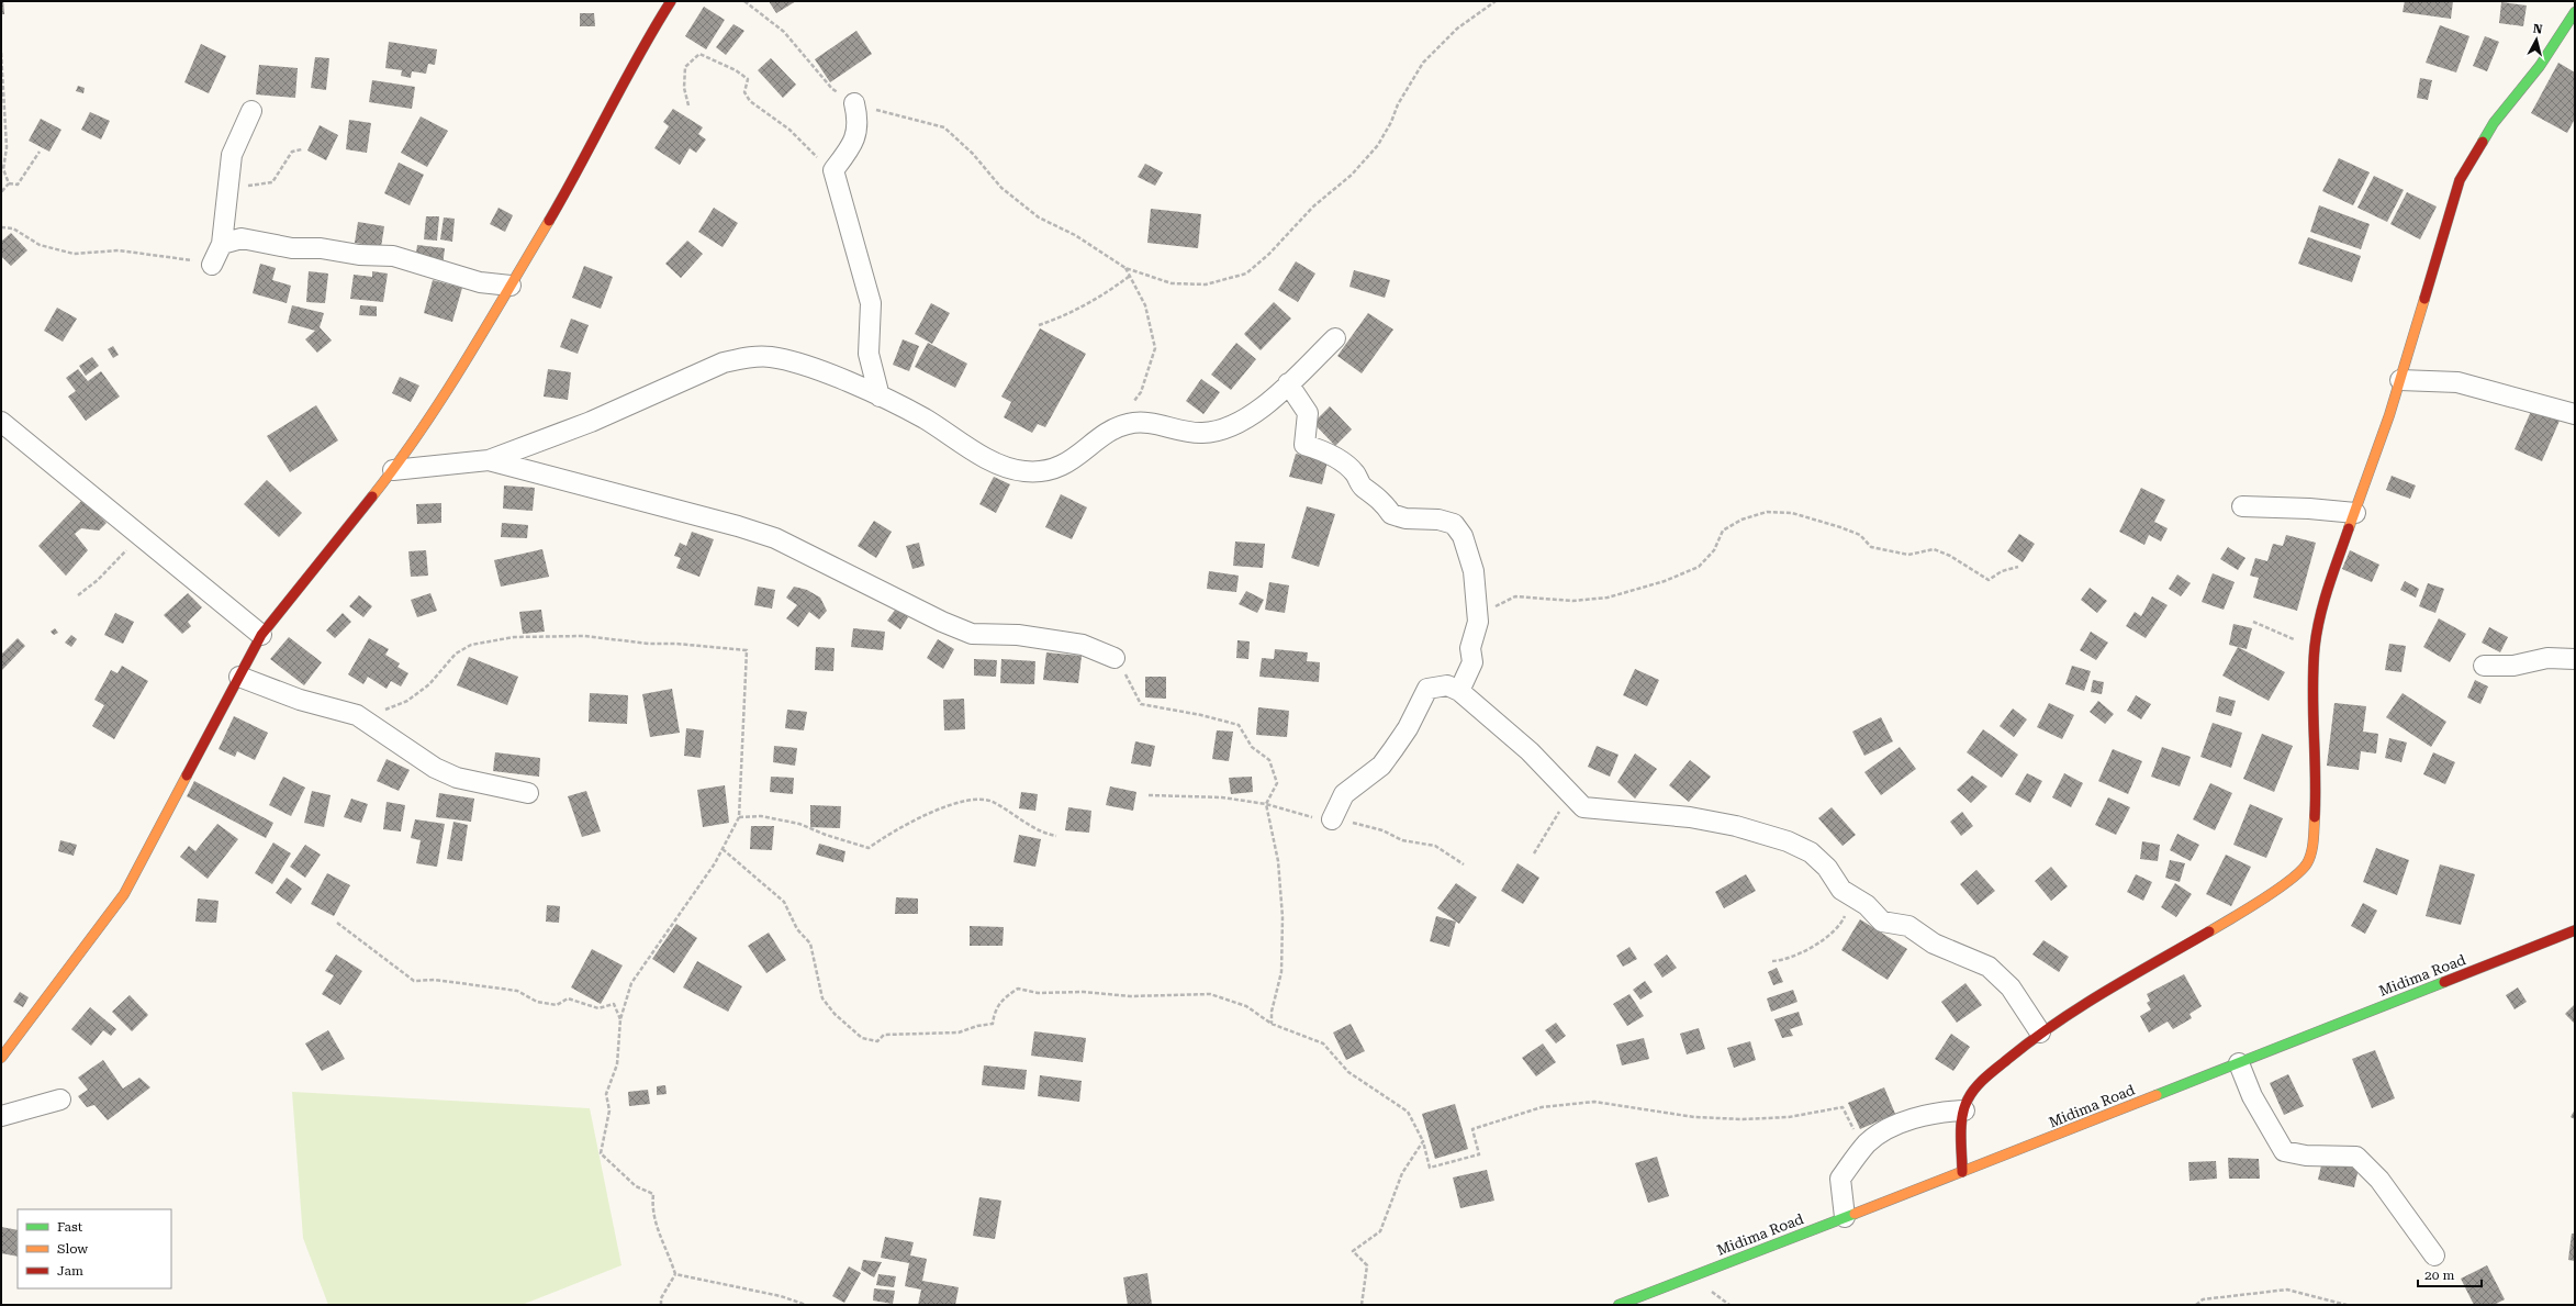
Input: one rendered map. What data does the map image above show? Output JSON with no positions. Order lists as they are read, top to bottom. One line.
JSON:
{"streets":{"street":["Midima Road"]},"legend":["Fast","Slow","Jam"],"scale_bar":"20 m","north":"top"}
